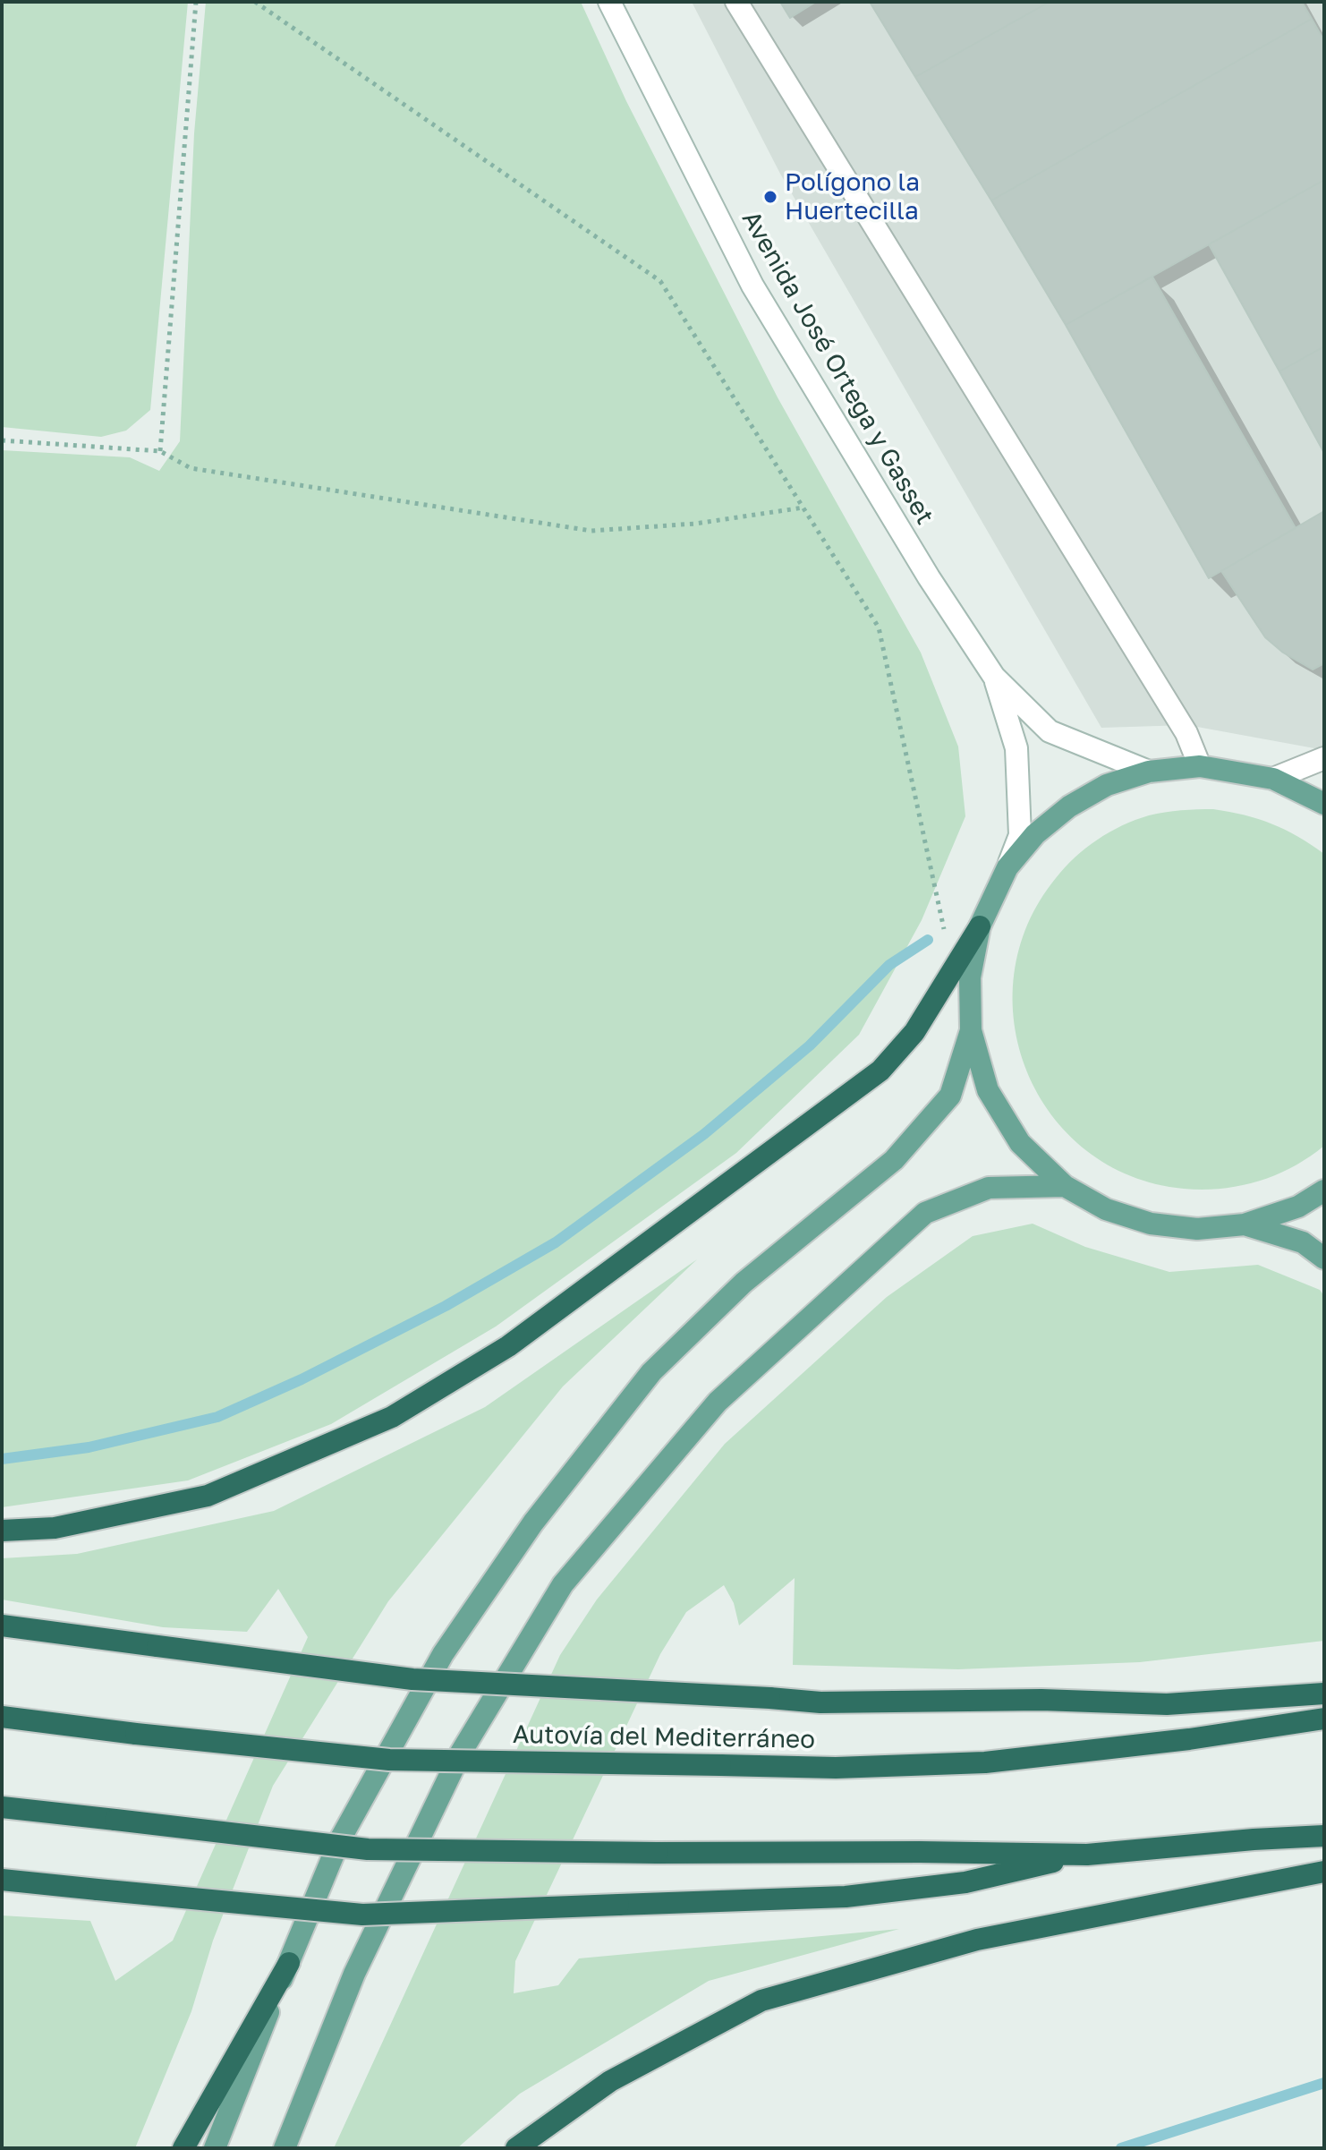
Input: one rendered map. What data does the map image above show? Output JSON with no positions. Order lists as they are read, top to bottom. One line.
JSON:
{"streets":{"highway":["Autovía del Mediterráneo"],"main road":["Avenida José Ortega y Gasset"]},"places":["Polígono la Huertecilla"]}
